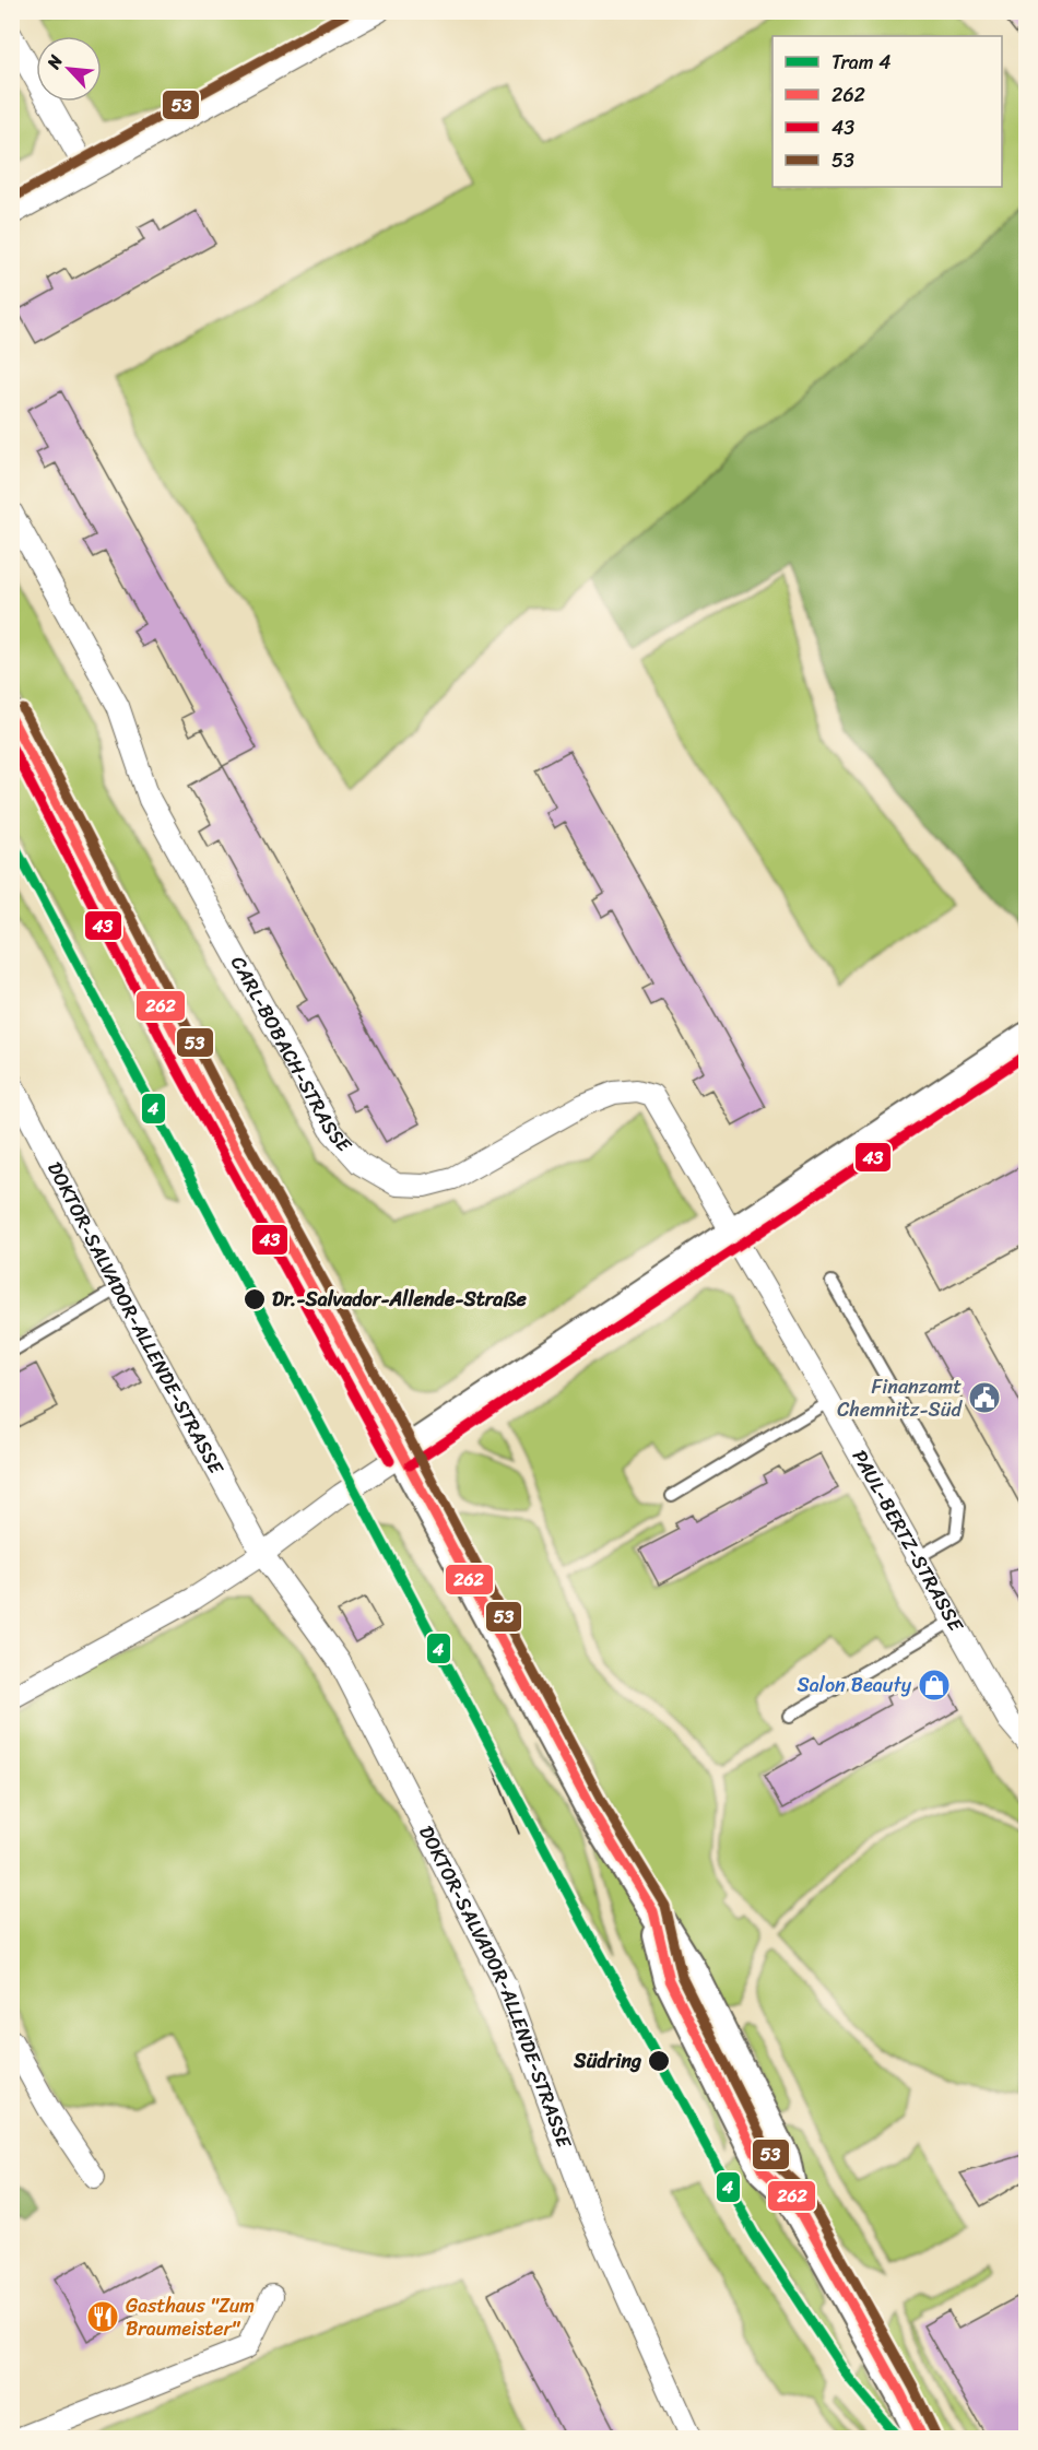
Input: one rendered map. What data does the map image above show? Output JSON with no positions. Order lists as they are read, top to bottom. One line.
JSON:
{"streets":{"street":["CARL-BOBACH-STRASSE","DOKTOR-SALVADOR-ALLENDE-STRASSE","PAUL-BERTZ-STRASSE"]},"crossings":[["CARL-BOBACH-STRASSE","PAUL-BERTZ-STRASSE"]],"places":{"other":["Dr.-Salvador-Allende-Straße","Südring"],"public building":["Finanzamt Chemnitz-Süd"],"shop":["Salon Beauty"],"restaurant":["Gasthaus \"Zum Braumeister\""]},"lines":["transit line 53","transit line 262","transit line 43","tram line 4"],"legend":["Tram 4","262","43","53"],"north":"top left"}
